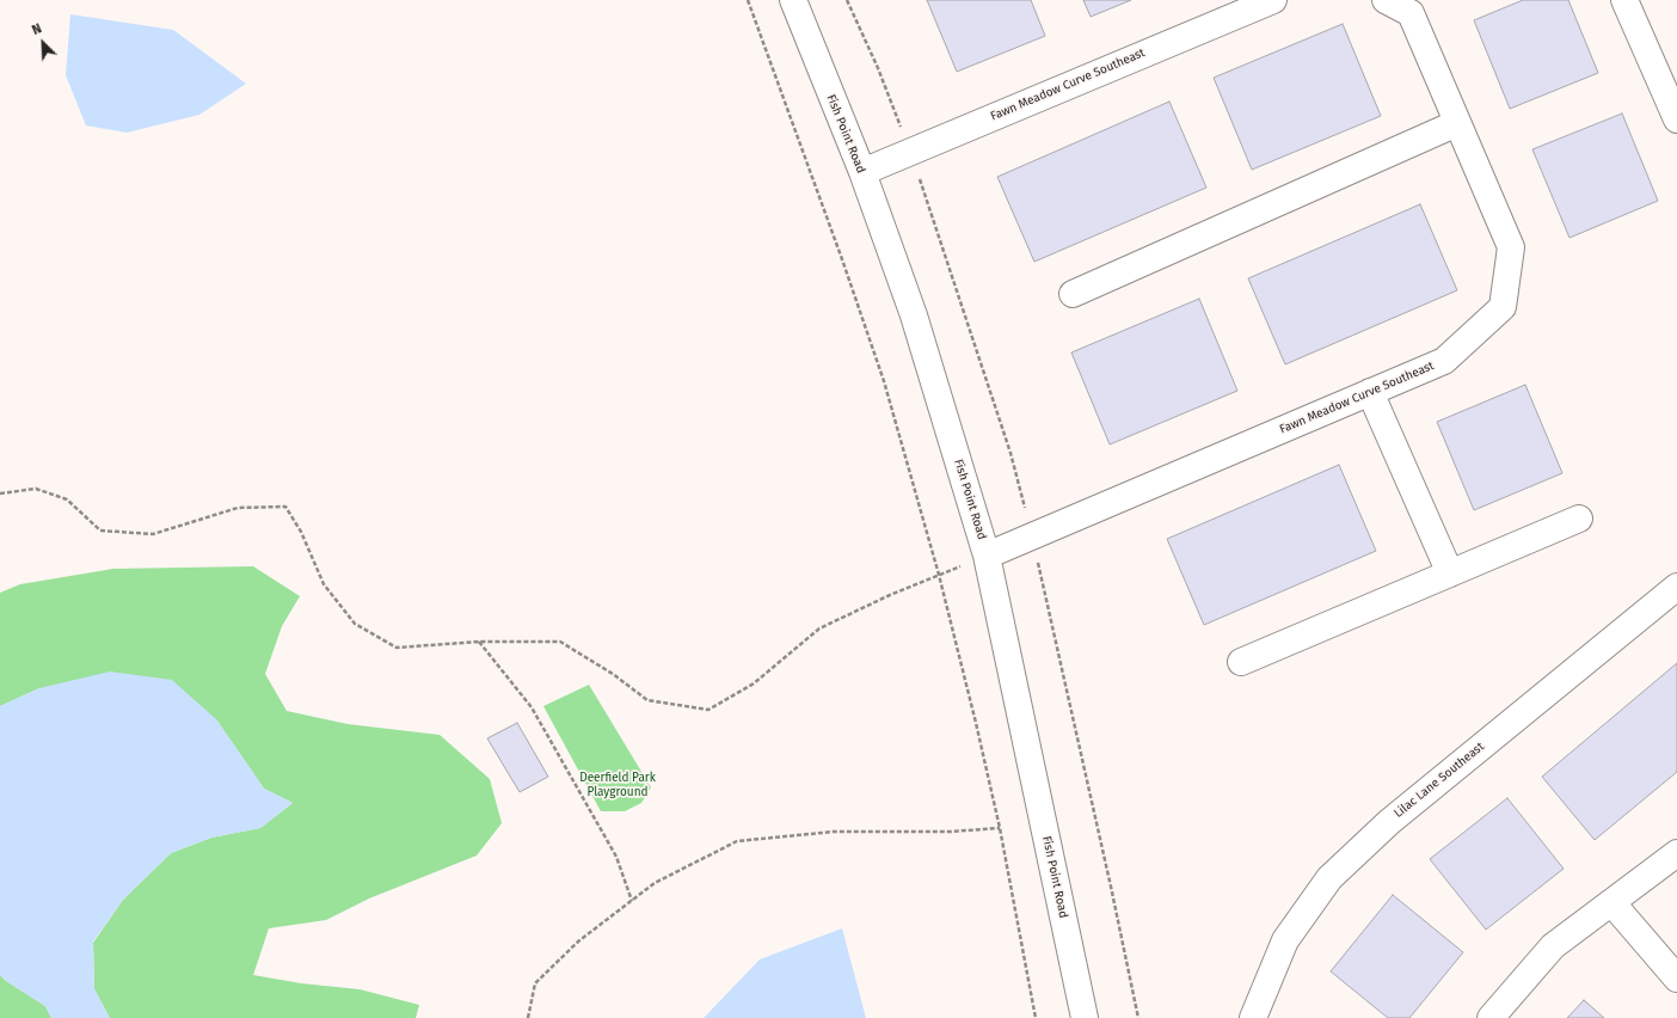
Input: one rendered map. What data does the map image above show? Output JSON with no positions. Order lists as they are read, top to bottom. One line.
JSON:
{"streets":{"street":["Fawn Meadow Curve Southeast","Fish Point Road","Lilac Lane Southeast"]},"crossings":[["Fawn Meadow Curve Southeast","Fish Point Road"]],"parks":["Deerfield Park Playground"],"north":"top left"}
